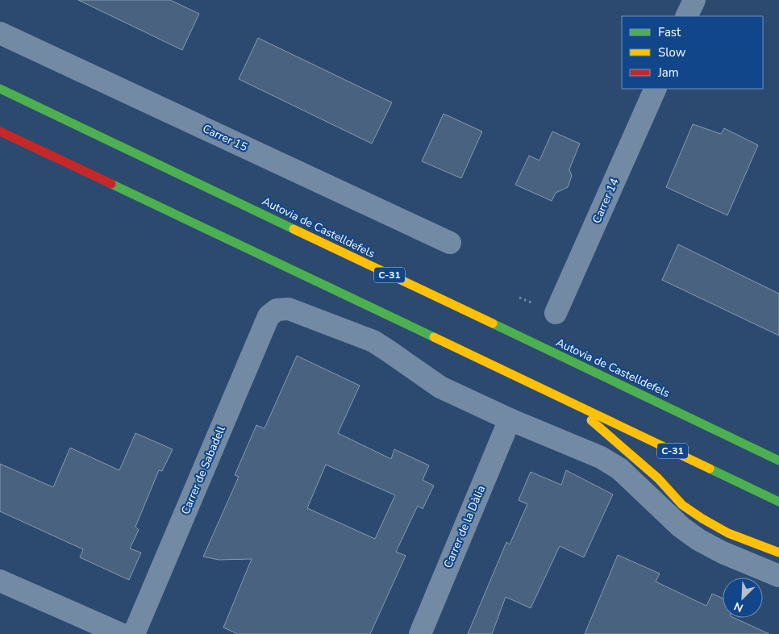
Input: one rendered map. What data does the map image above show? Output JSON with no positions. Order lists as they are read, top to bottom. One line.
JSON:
{"streets":{"highway":["Autovia de Castelldefels","C-31"],"street":["Carrer 15","Carrer 14","Carrer de Sabadell","Carrer de la Dàlia"]},"crossings":[["Carrer de Sabadell","Carrer de la Dàlia"]],"legend":["Fast","Slow","Jam"],"north":"bottom left"}
